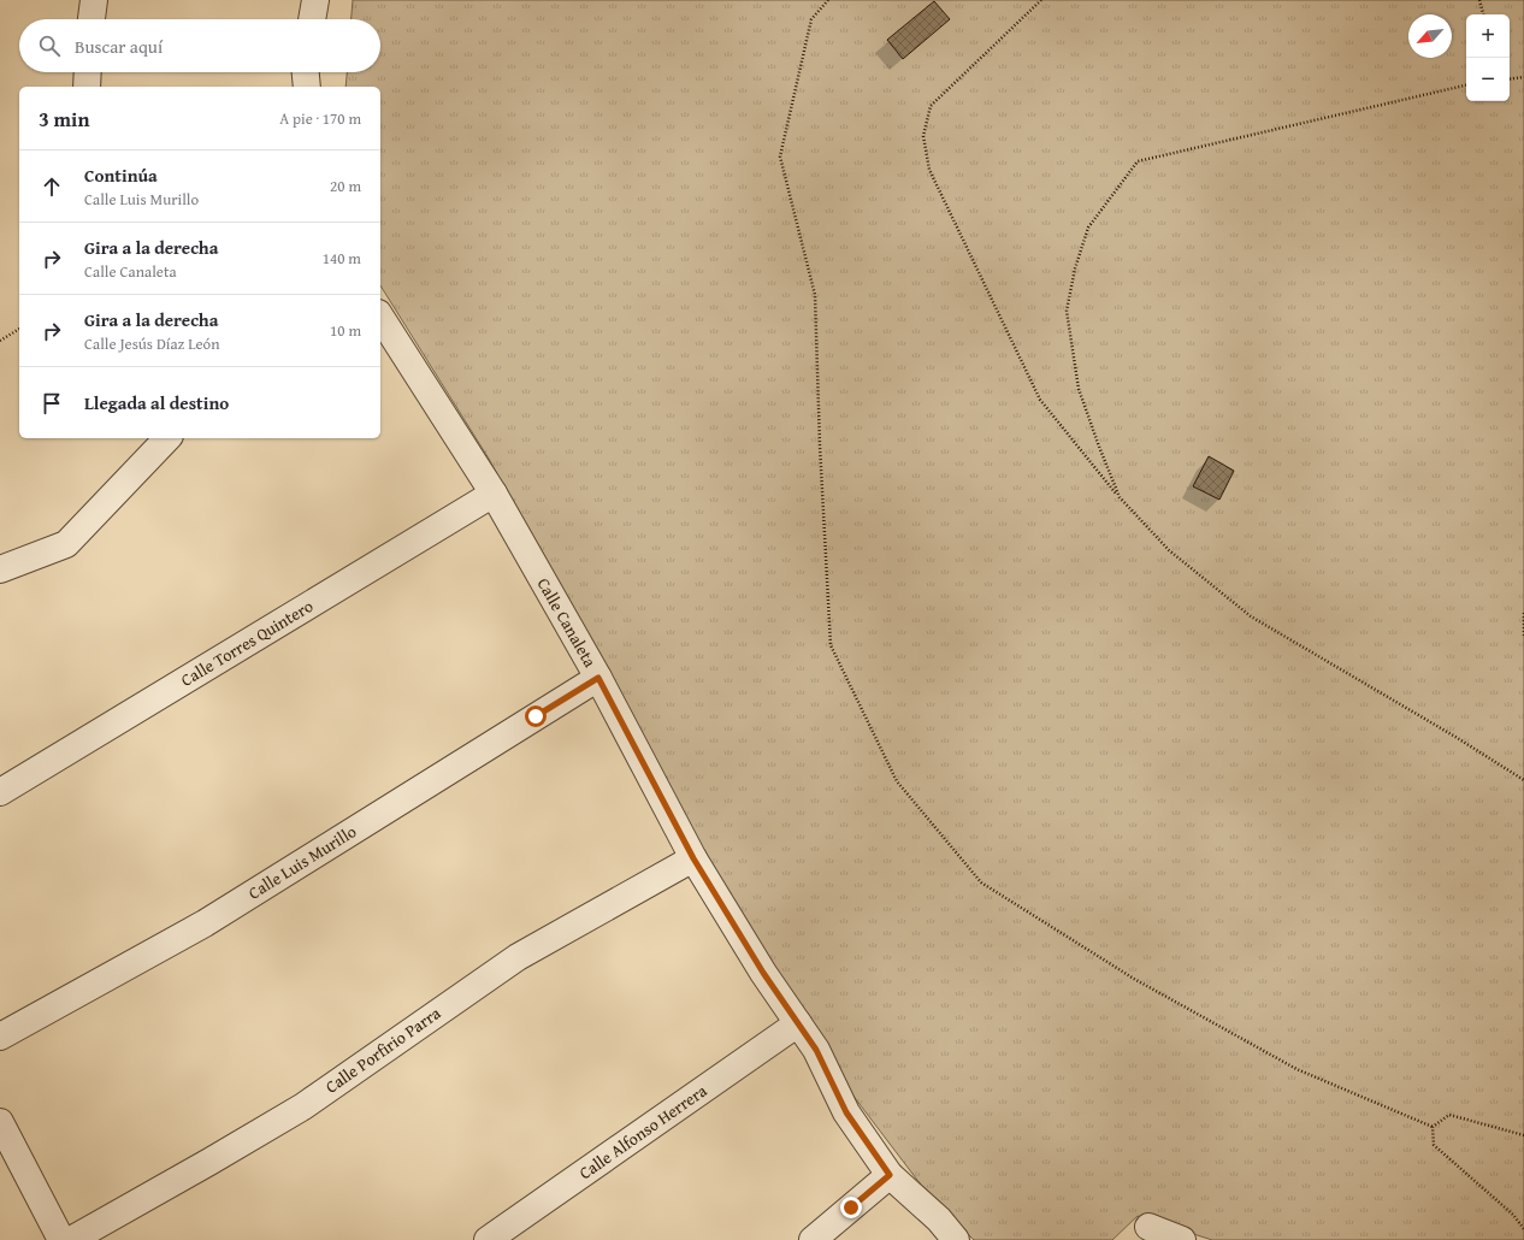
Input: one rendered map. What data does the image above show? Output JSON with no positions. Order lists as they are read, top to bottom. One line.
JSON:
{"streets":{"street":["Calle Canaleta","Calle Torres Quintero","Calle Luis Murillo","Calle Porfirio Parra","Calle Alfonso Herrera"]},"crossings":[["Calle Canaleta","Calle Torres Quintero"],["Calle Canaleta","Calle Luis Murillo"],["Calle Canaleta","Calle Porfirio Parra"],["Calle Canaleta","Calle Alfonso Herrera"]],"north":"bottom left","page":{"map_buttons":["+","−"],"search":"Buscar aquí","heading":["3 min","A pie · 170 m"],"list":[["Continúa","Calle Luis Murillo","20 m"],["Gira a la derecha","Calle Canaleta","140 m"],["Gira a la derecha","Calle Jesús Díaz León","10 m"],"Llegada al destino"]}}
